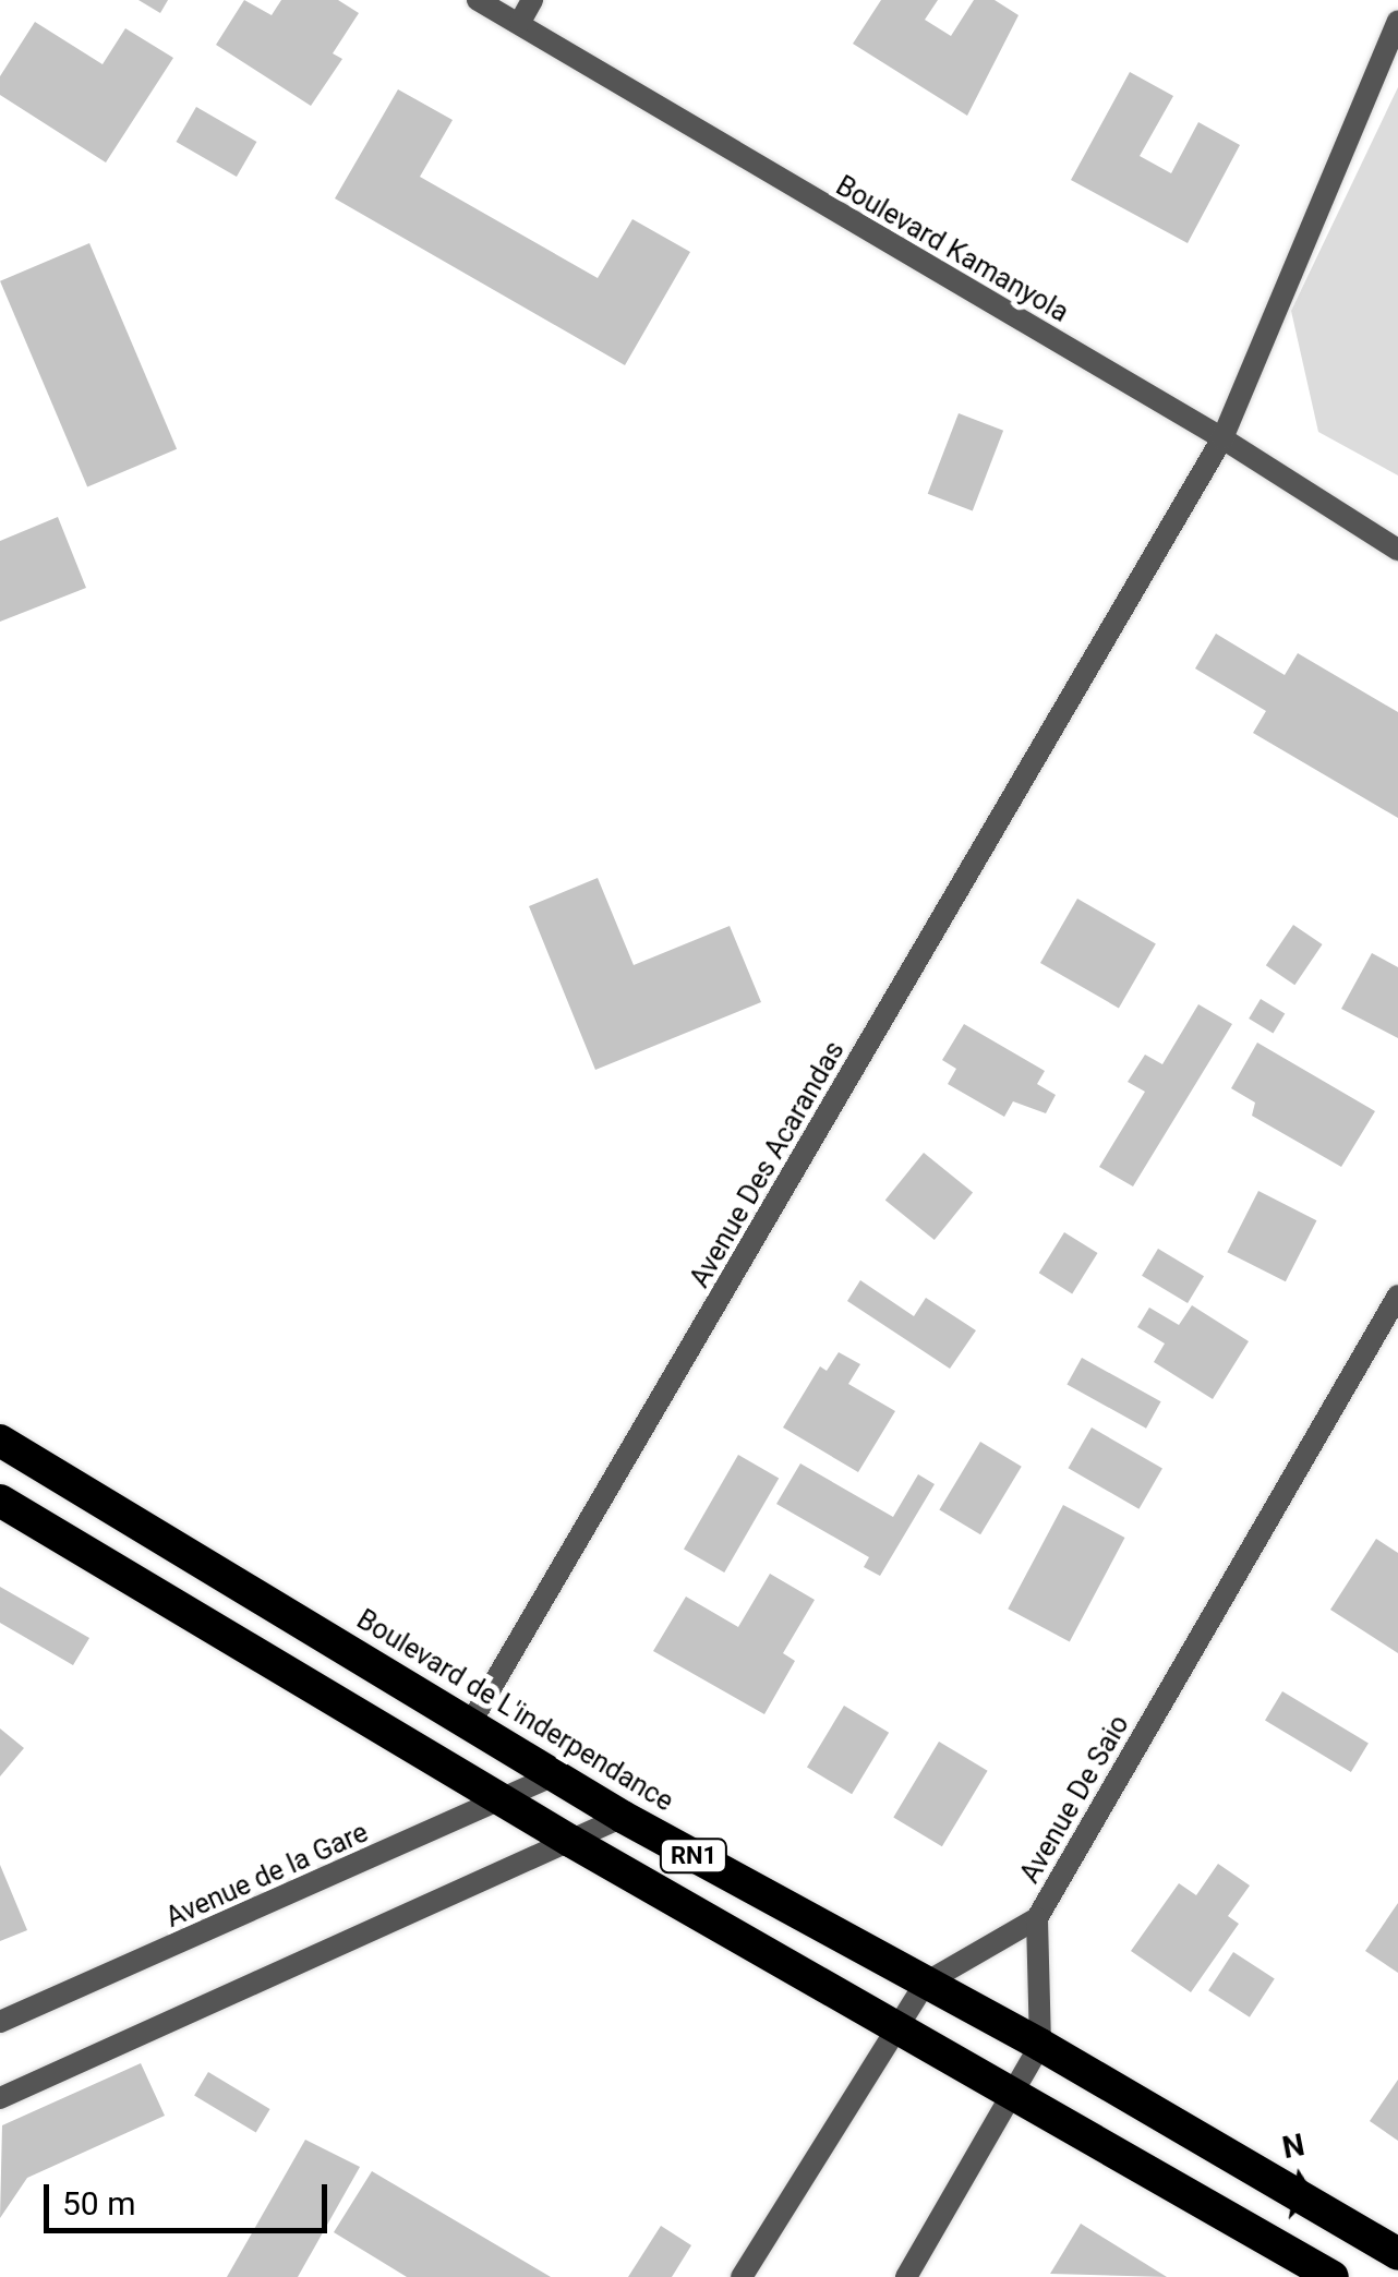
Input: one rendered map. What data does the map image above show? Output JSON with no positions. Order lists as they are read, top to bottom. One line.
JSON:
{"streets":{"highway":["Boulevard de L'inderpendance","RN1"],"street":["Boulevard Kamanyola","Avenue Des Acarandas","Avenue De Saio","Avenue de la Gare"]},"crossings":[["Boulevard Kamanyola","Avenue Des Acarandas"],["Avenue Des Acarandas","Boulevard de L'inderpendance"],["Boulevard de L'inderpendance","Avenue De Saio"],["Boulevard de L'inderpendance","Avenue de la Gare"],["Avenue De Saio","RN1"],["RN1","Avenue de la Gare"]],"scale_bar":"50 m","north":"top"}
